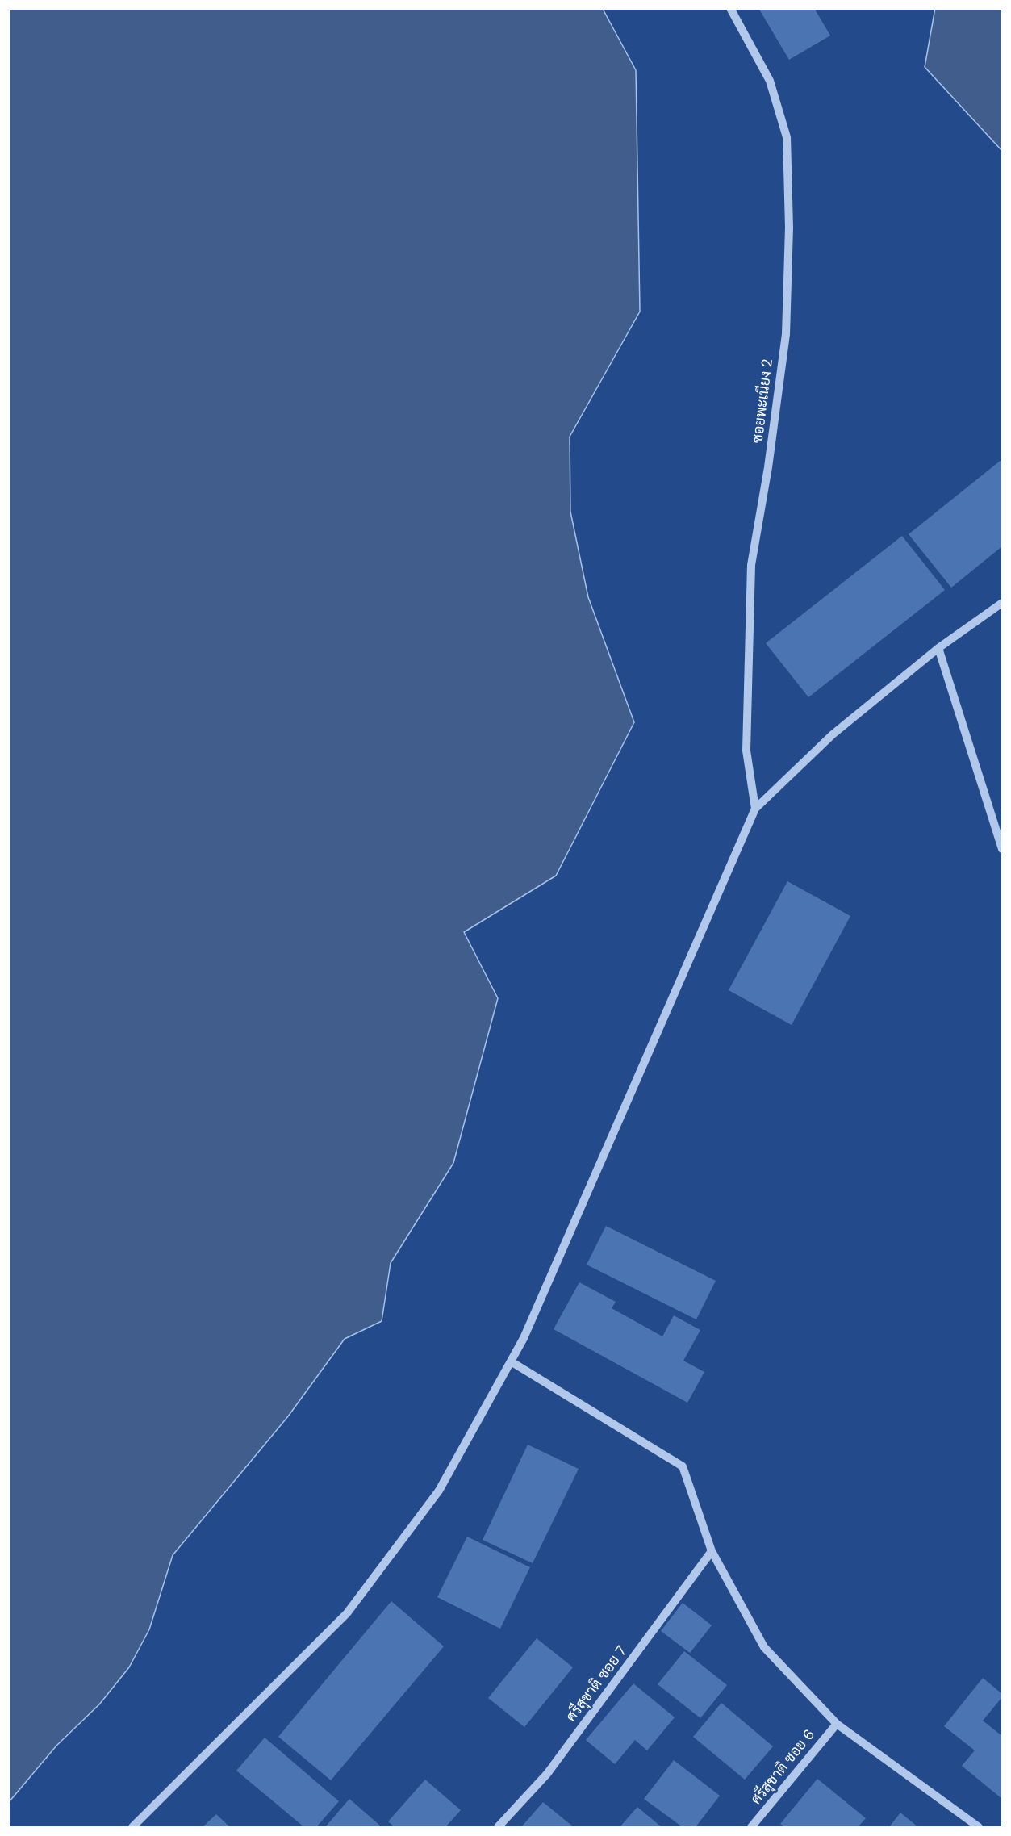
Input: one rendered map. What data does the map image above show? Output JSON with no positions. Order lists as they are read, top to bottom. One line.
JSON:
{"streets":{"street":["ซอยพะเนียง 2","ศรีสุชาติ ซอย 7","ศรีสุชาติ ซอย 6"]}}
